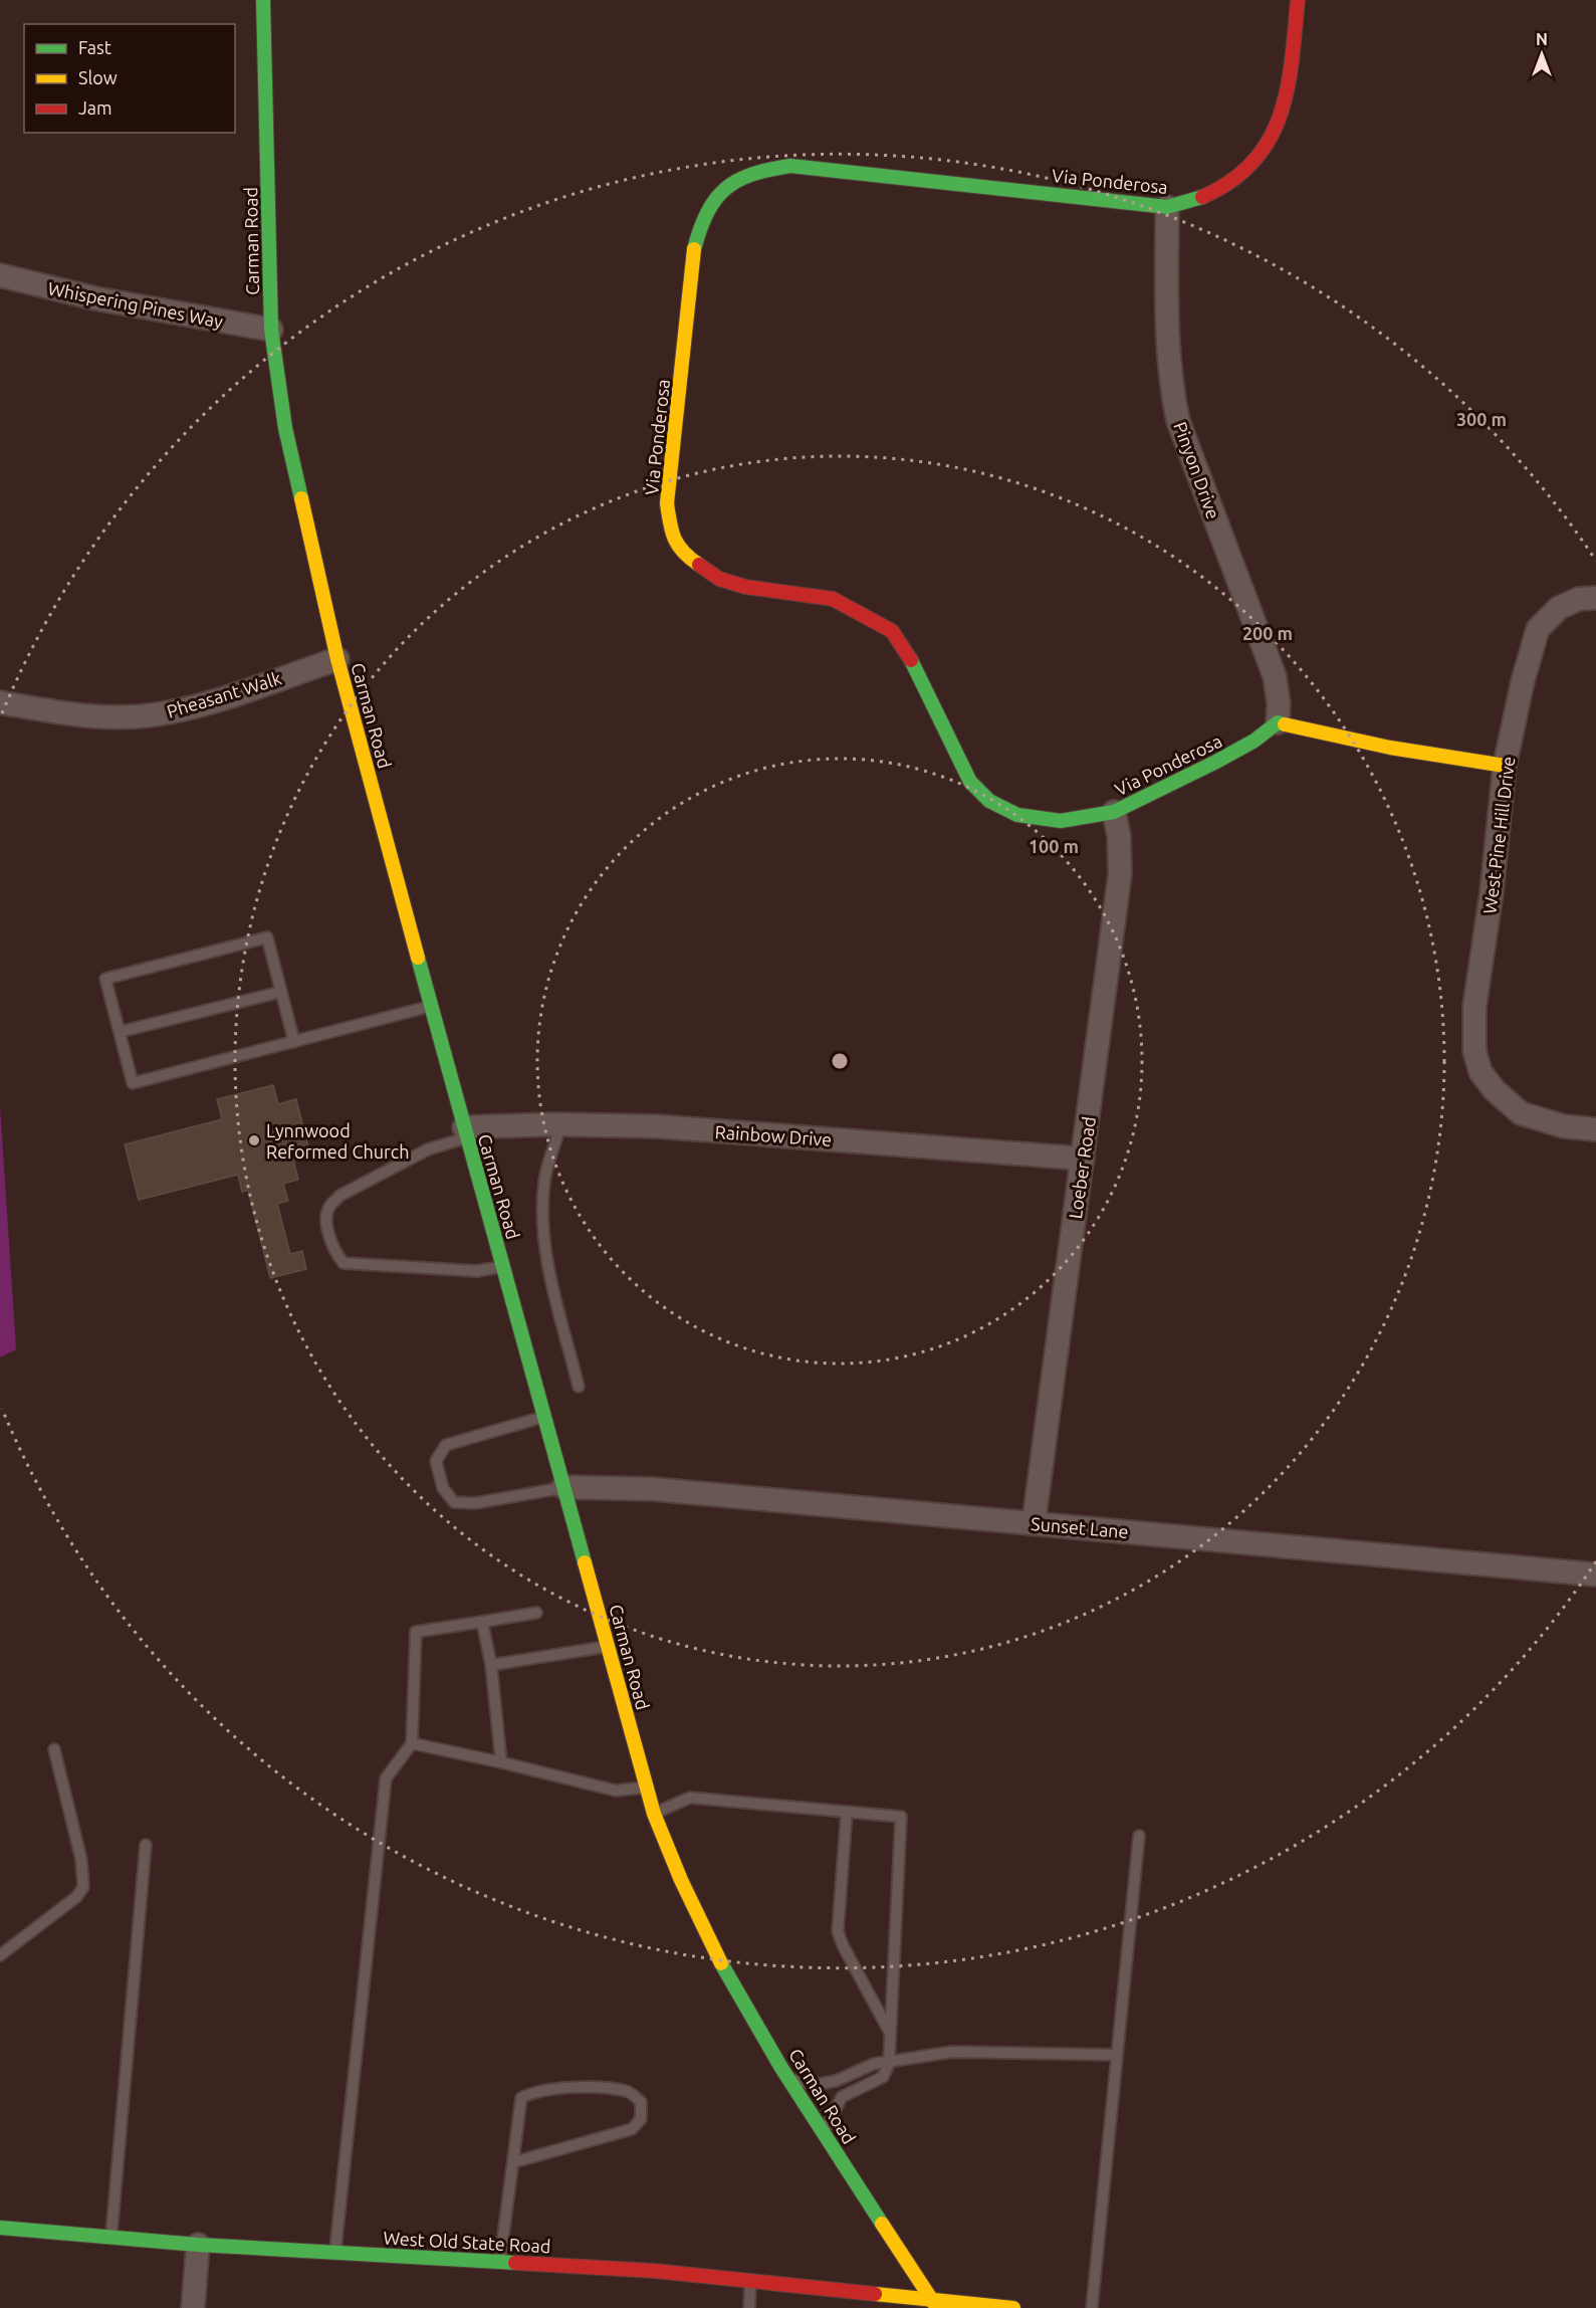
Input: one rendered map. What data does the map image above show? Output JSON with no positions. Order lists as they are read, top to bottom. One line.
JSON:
{"streets":{"street":["Via Ponderosa","Carman Road","Whispering Pines Way","Pinyon Drive","Pheasant Walk","West Pine Hill Drive","Rainbow Drive","Loeber Road","Sunset Lane","West Old State Road"]},"crossings":[["Via Ponderosa","Pinyon Drive"],["Via Ponderosa","Loeber Road"],["Carman Road","Whispering Pines Way"],["Carman Road","Pheasant Walk"],["Carman Road","Rainbow Drive"],["Carman Road","Sunset Lane"],["Carman Road","West Old State Road"],["Rainbow Drive","Loeber Road"],["Loeber Road","Sunset Lane"]],"places":["Lynnwood Reformed Church"],"legend":["Fast","Slow","Jam"],"north":"top","rings":["300 m","200 m","100 m"]}
